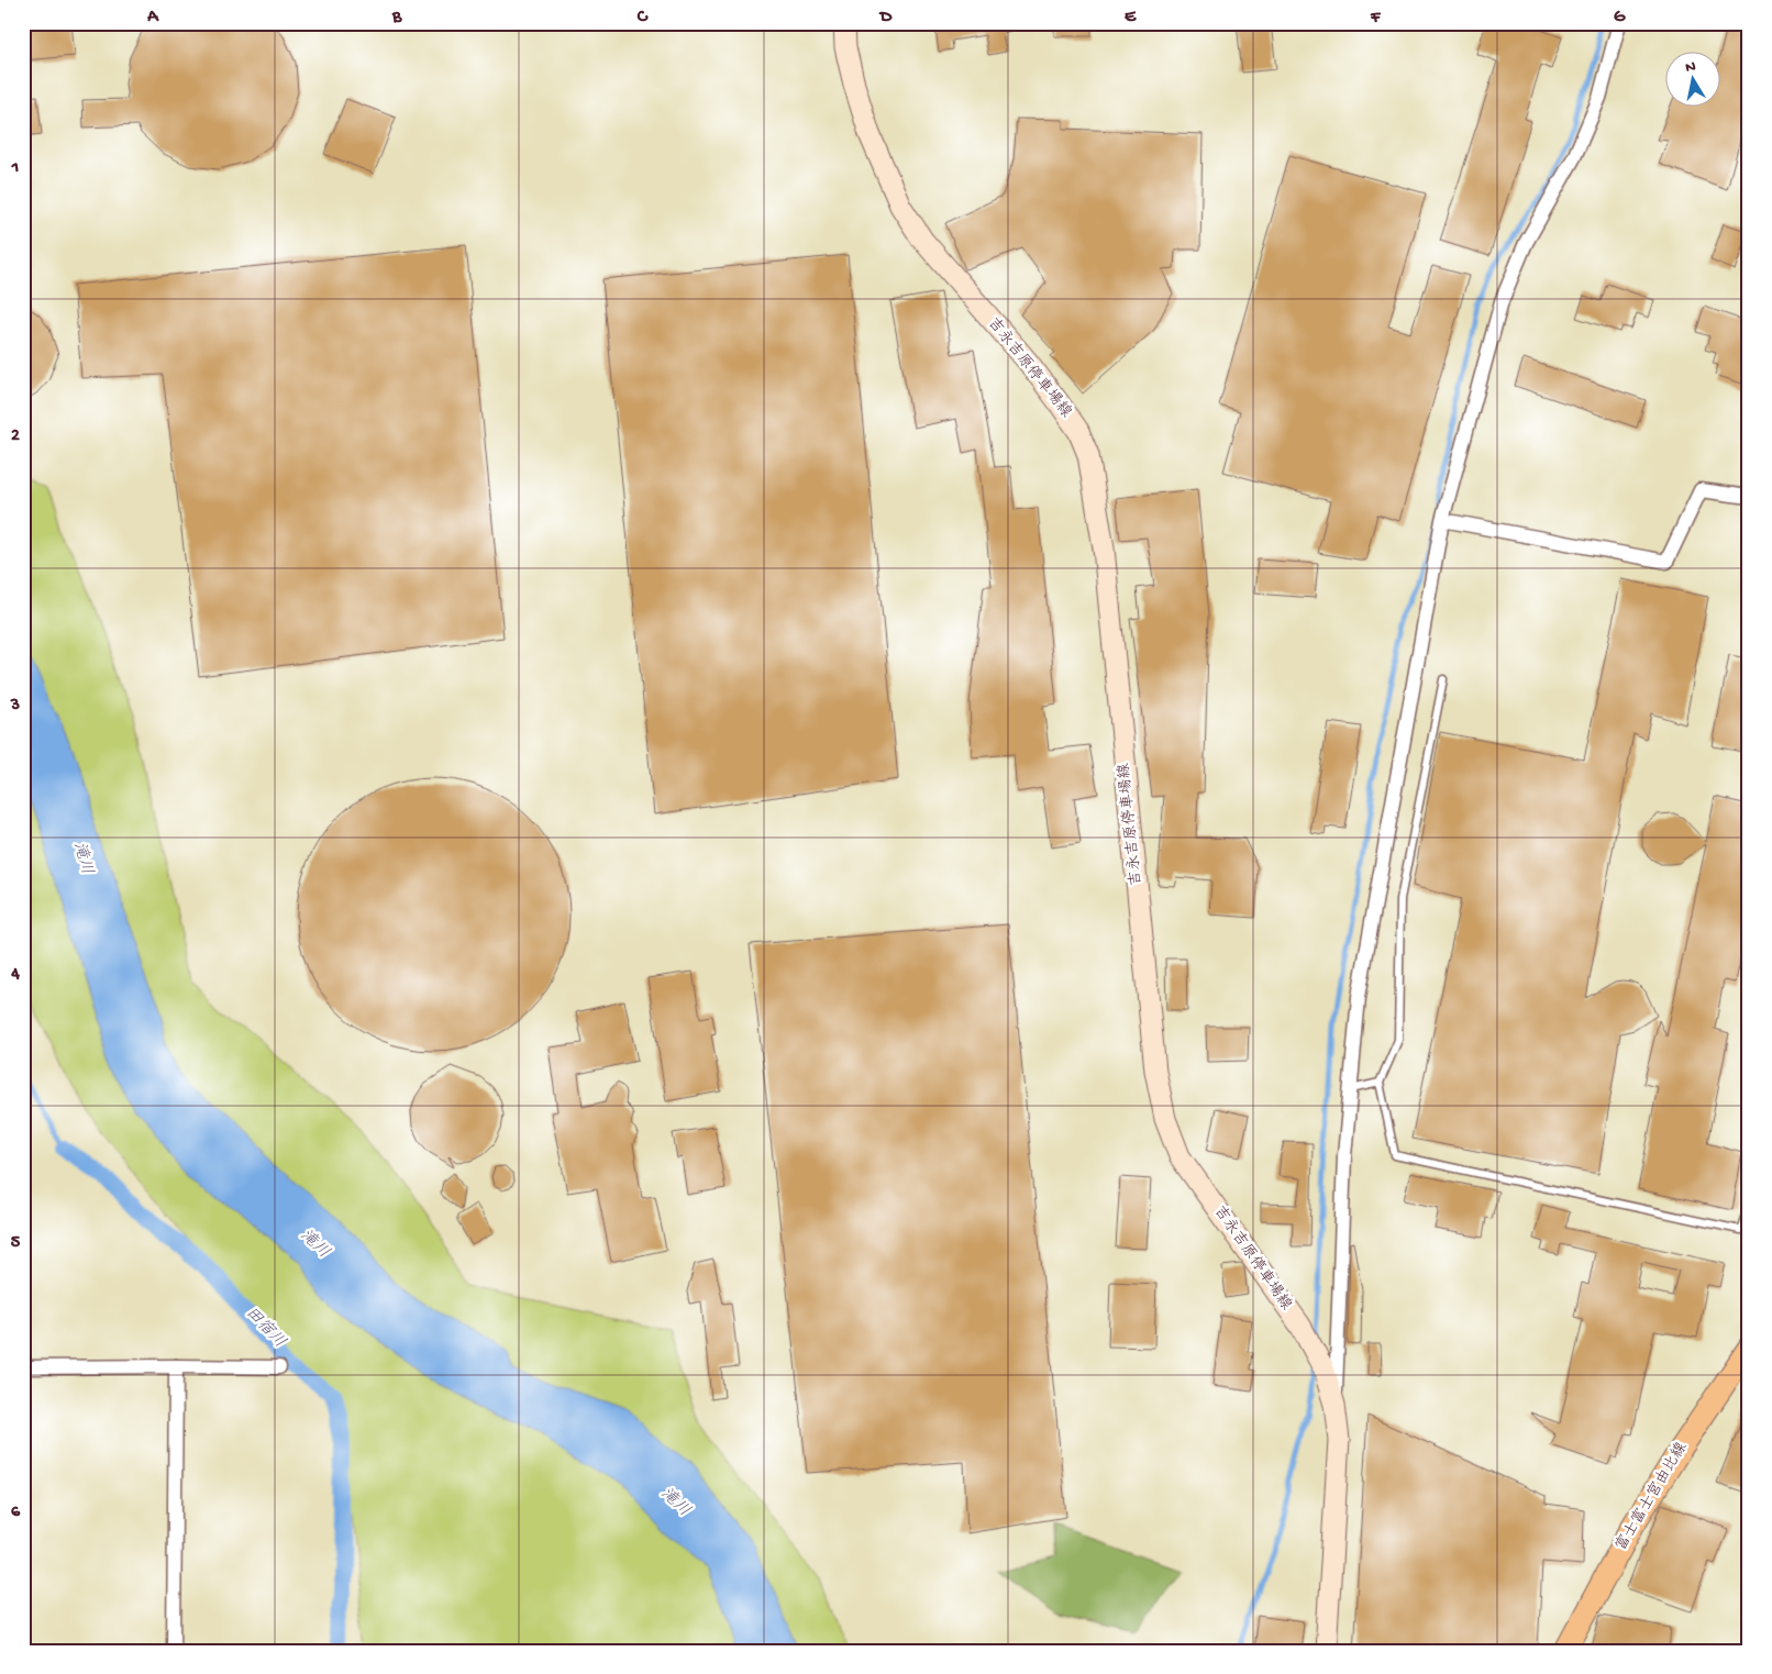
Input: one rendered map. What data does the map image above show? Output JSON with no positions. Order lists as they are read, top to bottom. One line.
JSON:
{"streets":{"main road":["吉永吉原停車場線","富士富士宮由比線"]},"water":["滝川","田宿川"],"north":"top","grid":{"columns":["A","B","C","D","E","F","G"],"rows":["1","2","3","4","5","6"]}}
